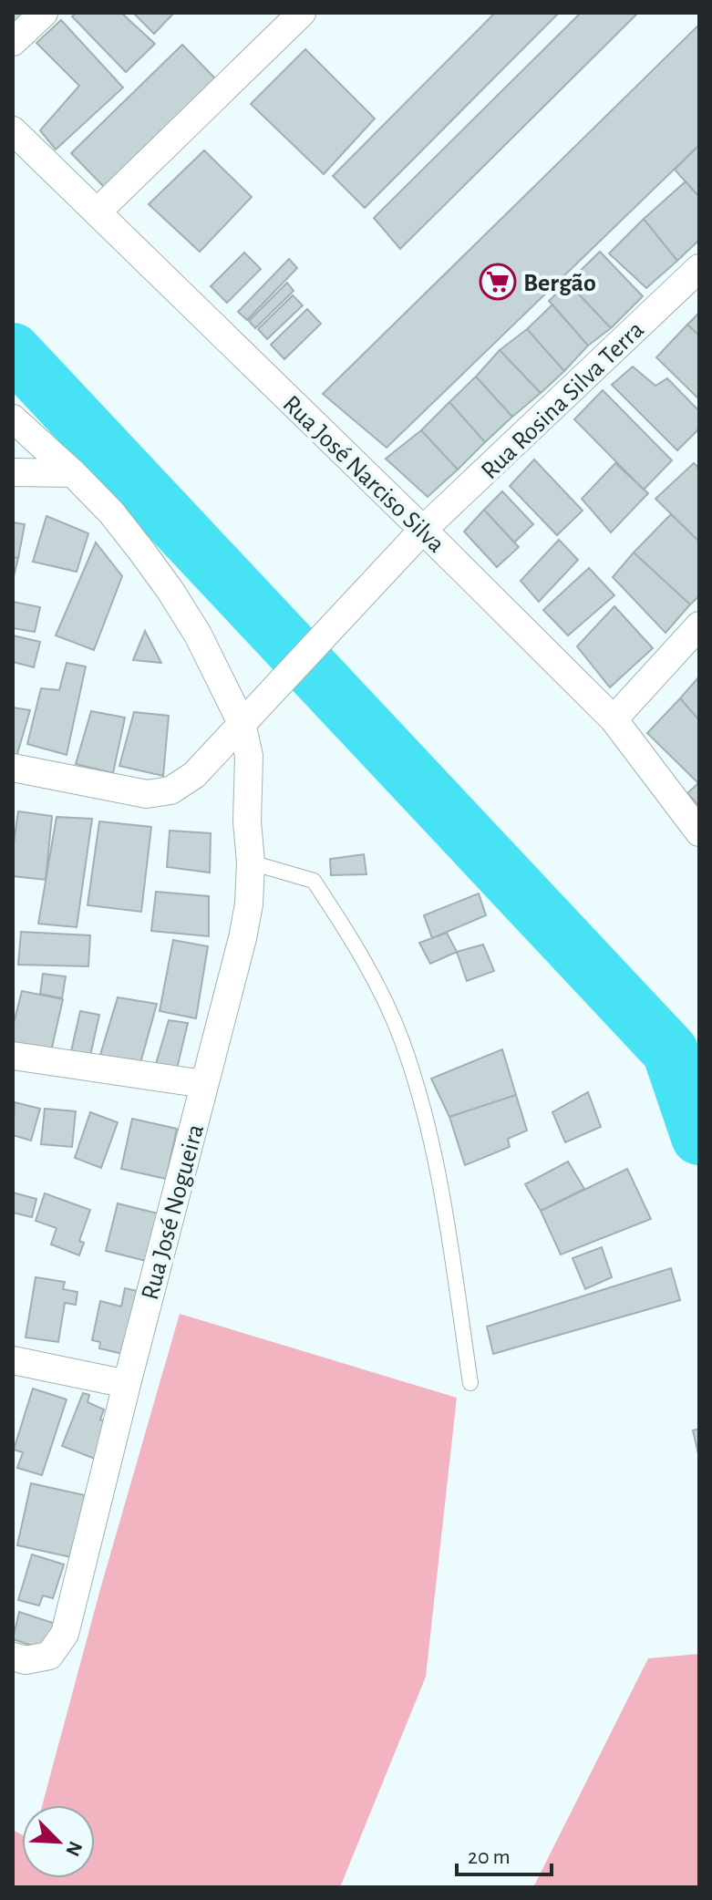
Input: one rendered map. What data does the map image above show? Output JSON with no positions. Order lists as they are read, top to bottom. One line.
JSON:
{"streets":{"street":["Rua Rosina Silva Terra","Rua José Narciso Silva","Rua José Nogueira"]},"crossings":[["Rua Rosina Silva Terra","Rua José Narciso Silva"],["Rua Rosina Silva Terra","Rua José Nogueira"]],"places":{"supermarket":["Bergão"]},"scale_bar":"20 m","north":"bottom right"}
